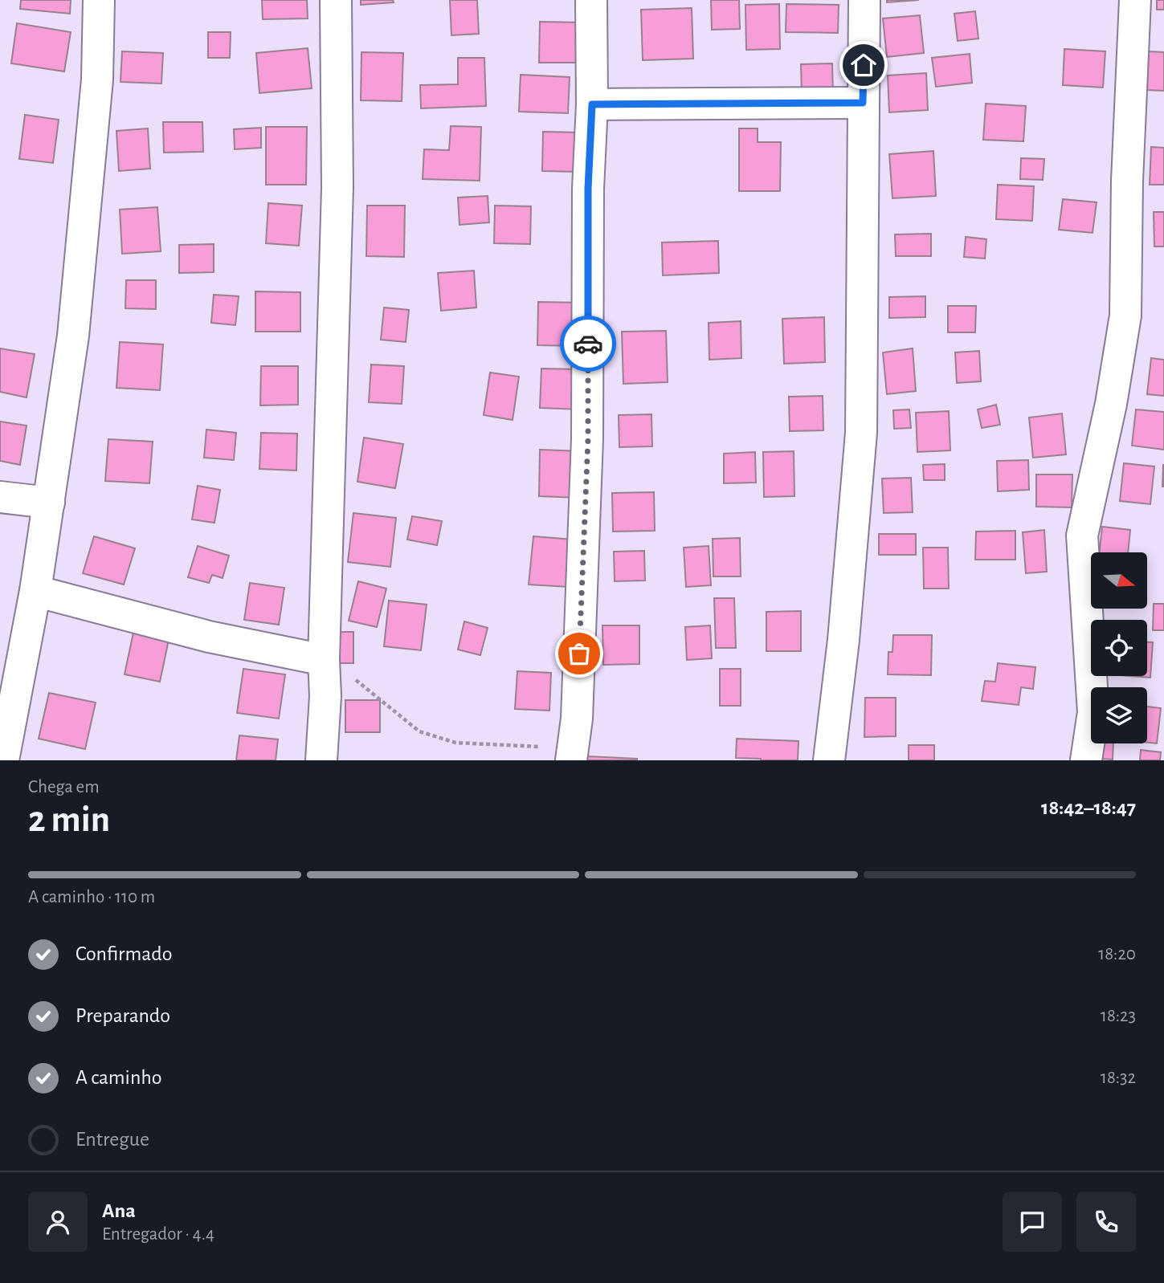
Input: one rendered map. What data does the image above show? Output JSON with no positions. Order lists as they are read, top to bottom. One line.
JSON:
{"north":"right","page":{"heading":["2 min","Chega em","18:42–18:47"],"panel":["Ana","Entregador · 4.4"],"bar":"A caminho · 110 m","list":[["Confirmado","18:20"],["Preparando","18:23"],["A caminho","18:32"],"Entregue"]}}
